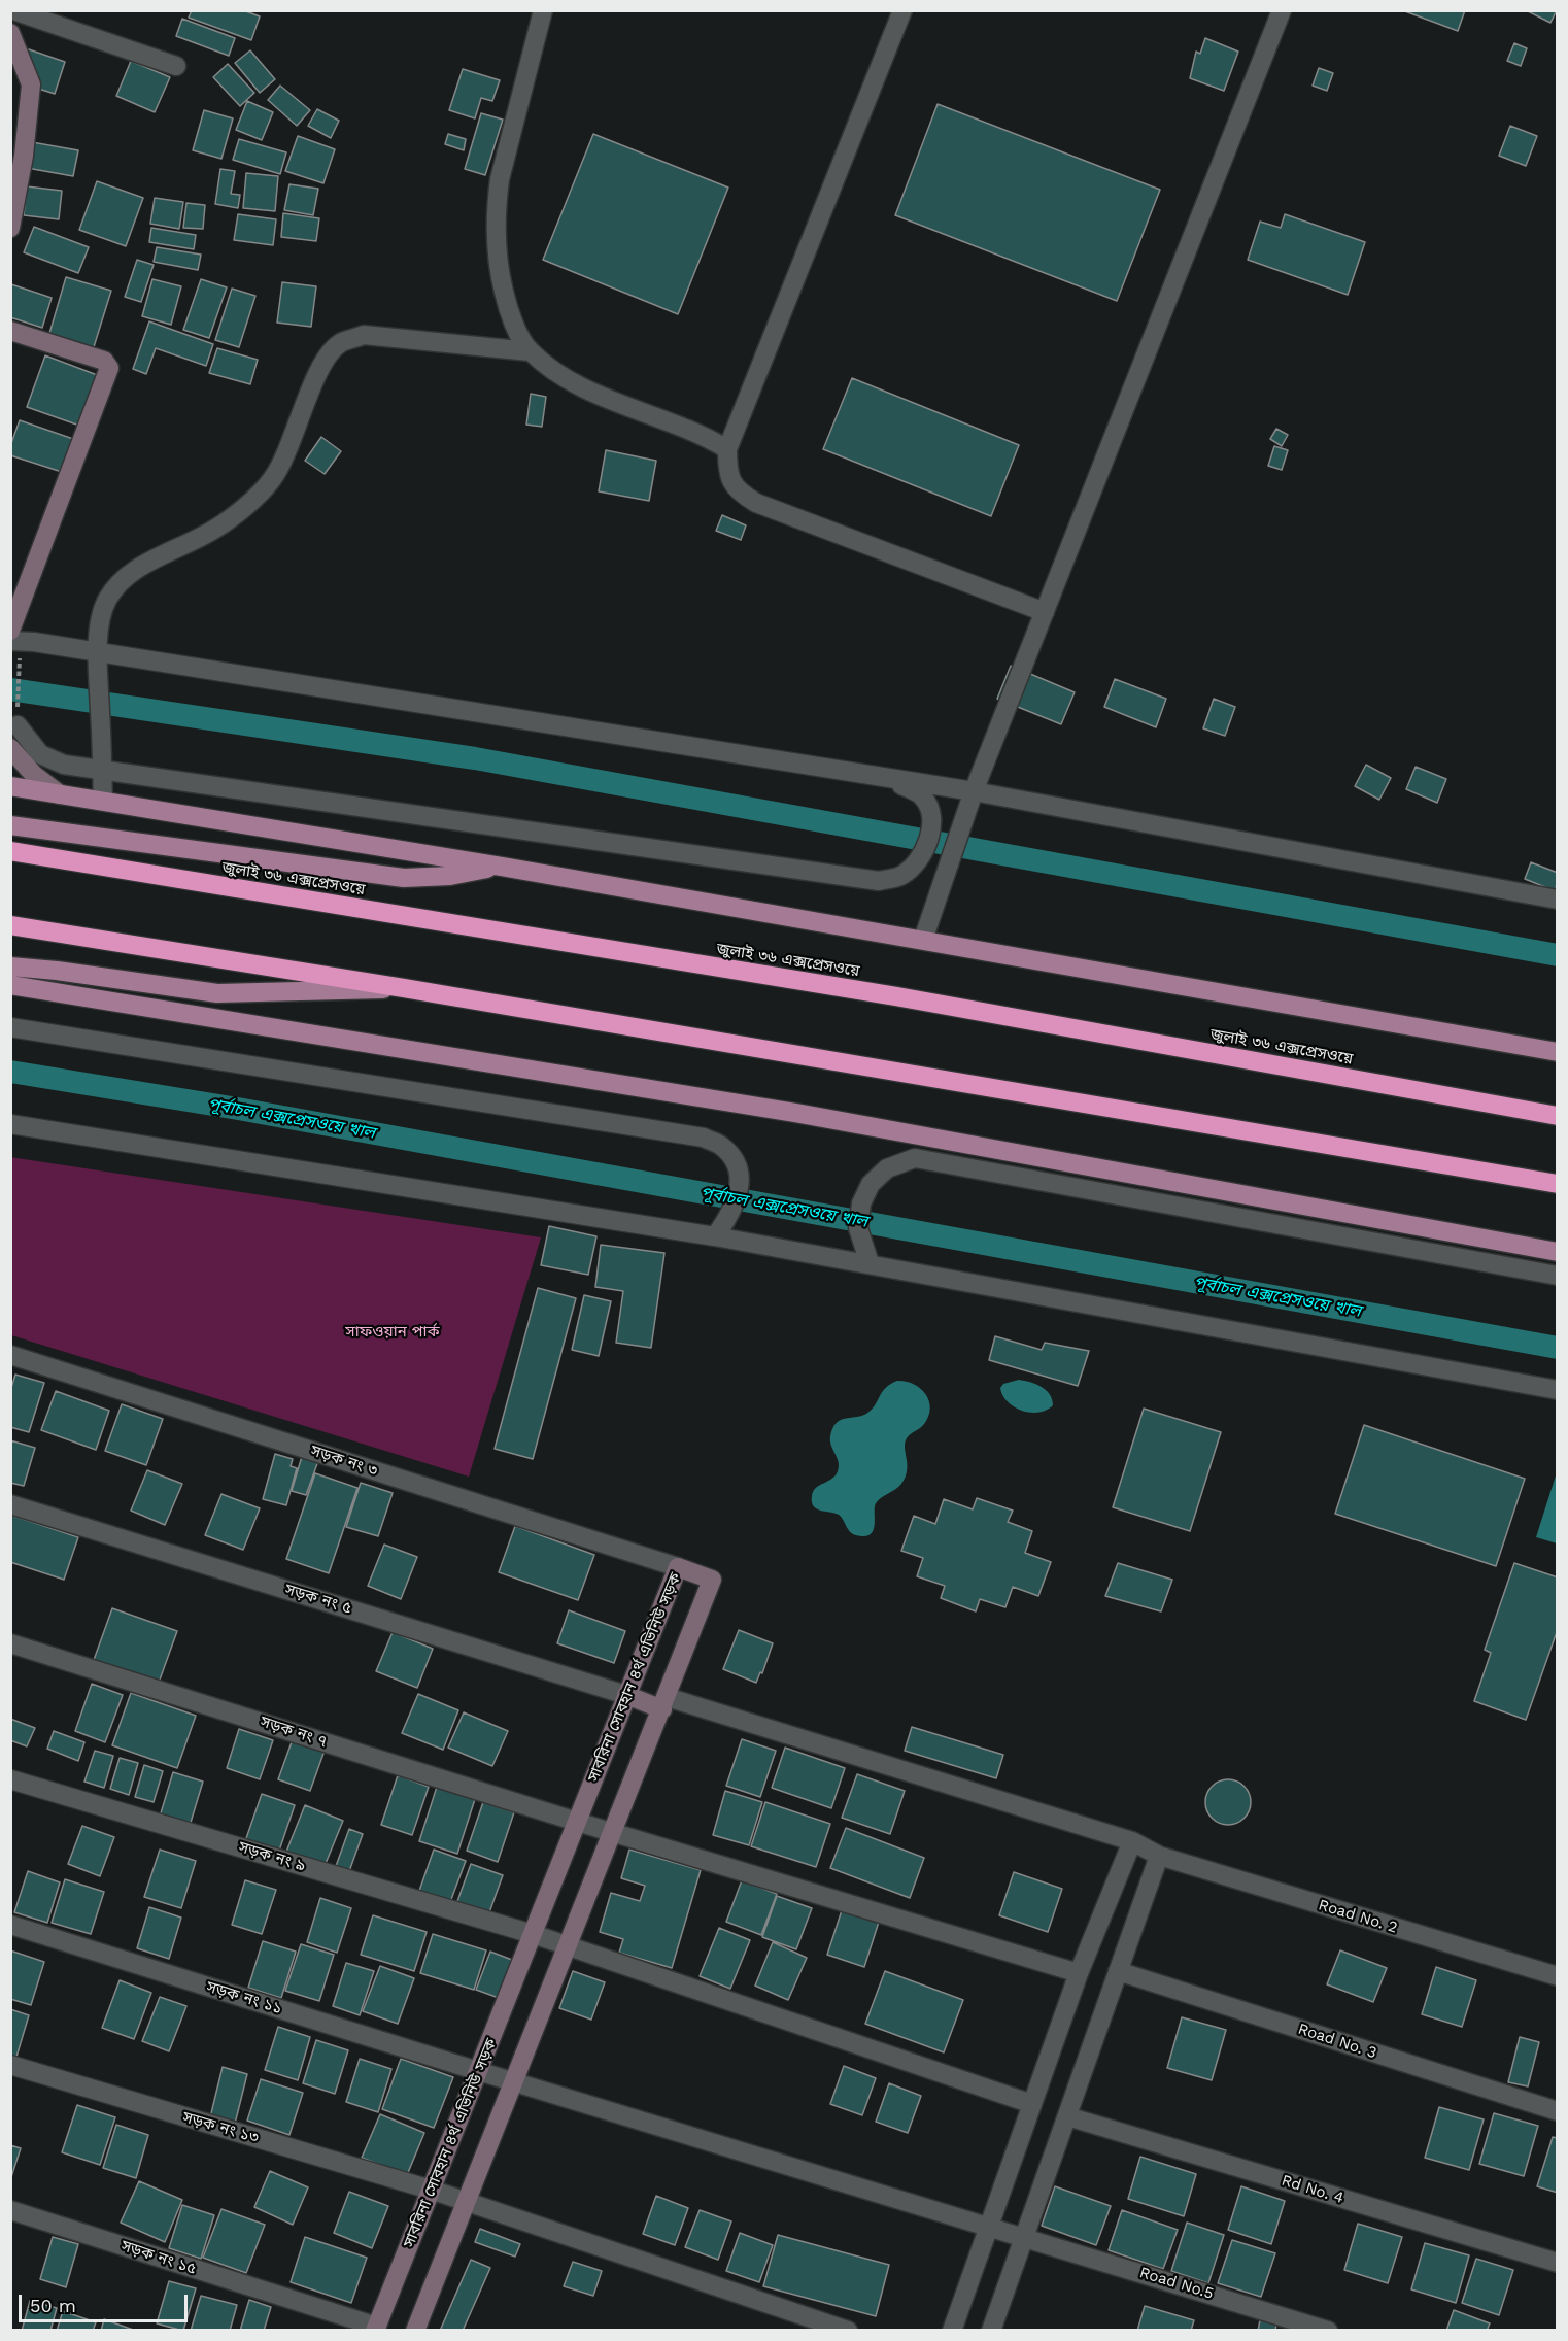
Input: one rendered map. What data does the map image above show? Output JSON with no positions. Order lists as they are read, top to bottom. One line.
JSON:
{"streets":{"highway":["জুলাই ৩৬ এক্সপ্রেসওয়ে"],"street":["সড়ক নং ৩","সড়ক নং ৫","সাবরিনা সোবহান ৪র্থ এভিনিউ সড়ক","সড়ক নং ৭","সড়ক নং ৯","Road No. 2","সড়ক নং ১১","Road No. 3","সড়ক নং ১৩","Rd No. 4","সড়ক নং ১৫","Road No.5"]},"crossings":[["সড়ক নং ৩","সাবরিনা সোবহান ৪র্থ এভিনিউ সড়ক"],["সড়ক নং ৫","সাবরিনা সোবহান ৪র্থ এভিনিউ সড়ক"],["সাবরিনা সোবহান ৪র্থ এভিনিউ সড়ক","সড়ক নং ৭"],["সাবরিনা সোবহান ৪র্থ এভিনিউ সড়ক","সড়ক নং ৯"],["সাবরিনা সোবহান ৪র্থ এভিনিউ সড়ক","Road No. 2"],["সাবরিনা সোবহান ৪র্থ এভিনিউ সড়ক","সড়ক নং ১১"],["সাবরিনা সোবহান ৪র্থ এভিনিউ সড়ক","সড়ক নং ১৩"],["সাবরিনা সোবহান ৪র্থ এভিনিউ সড়ক","সড়ক নং ১৫"],["সড়ক নং ১১","Road No.5"]],"water":["পূর্বাচল এক্সপ্রেসওয়ে খাল"],"parks":["সাফওয়ান পার্ক"],"scale_bar":"50 m"}
